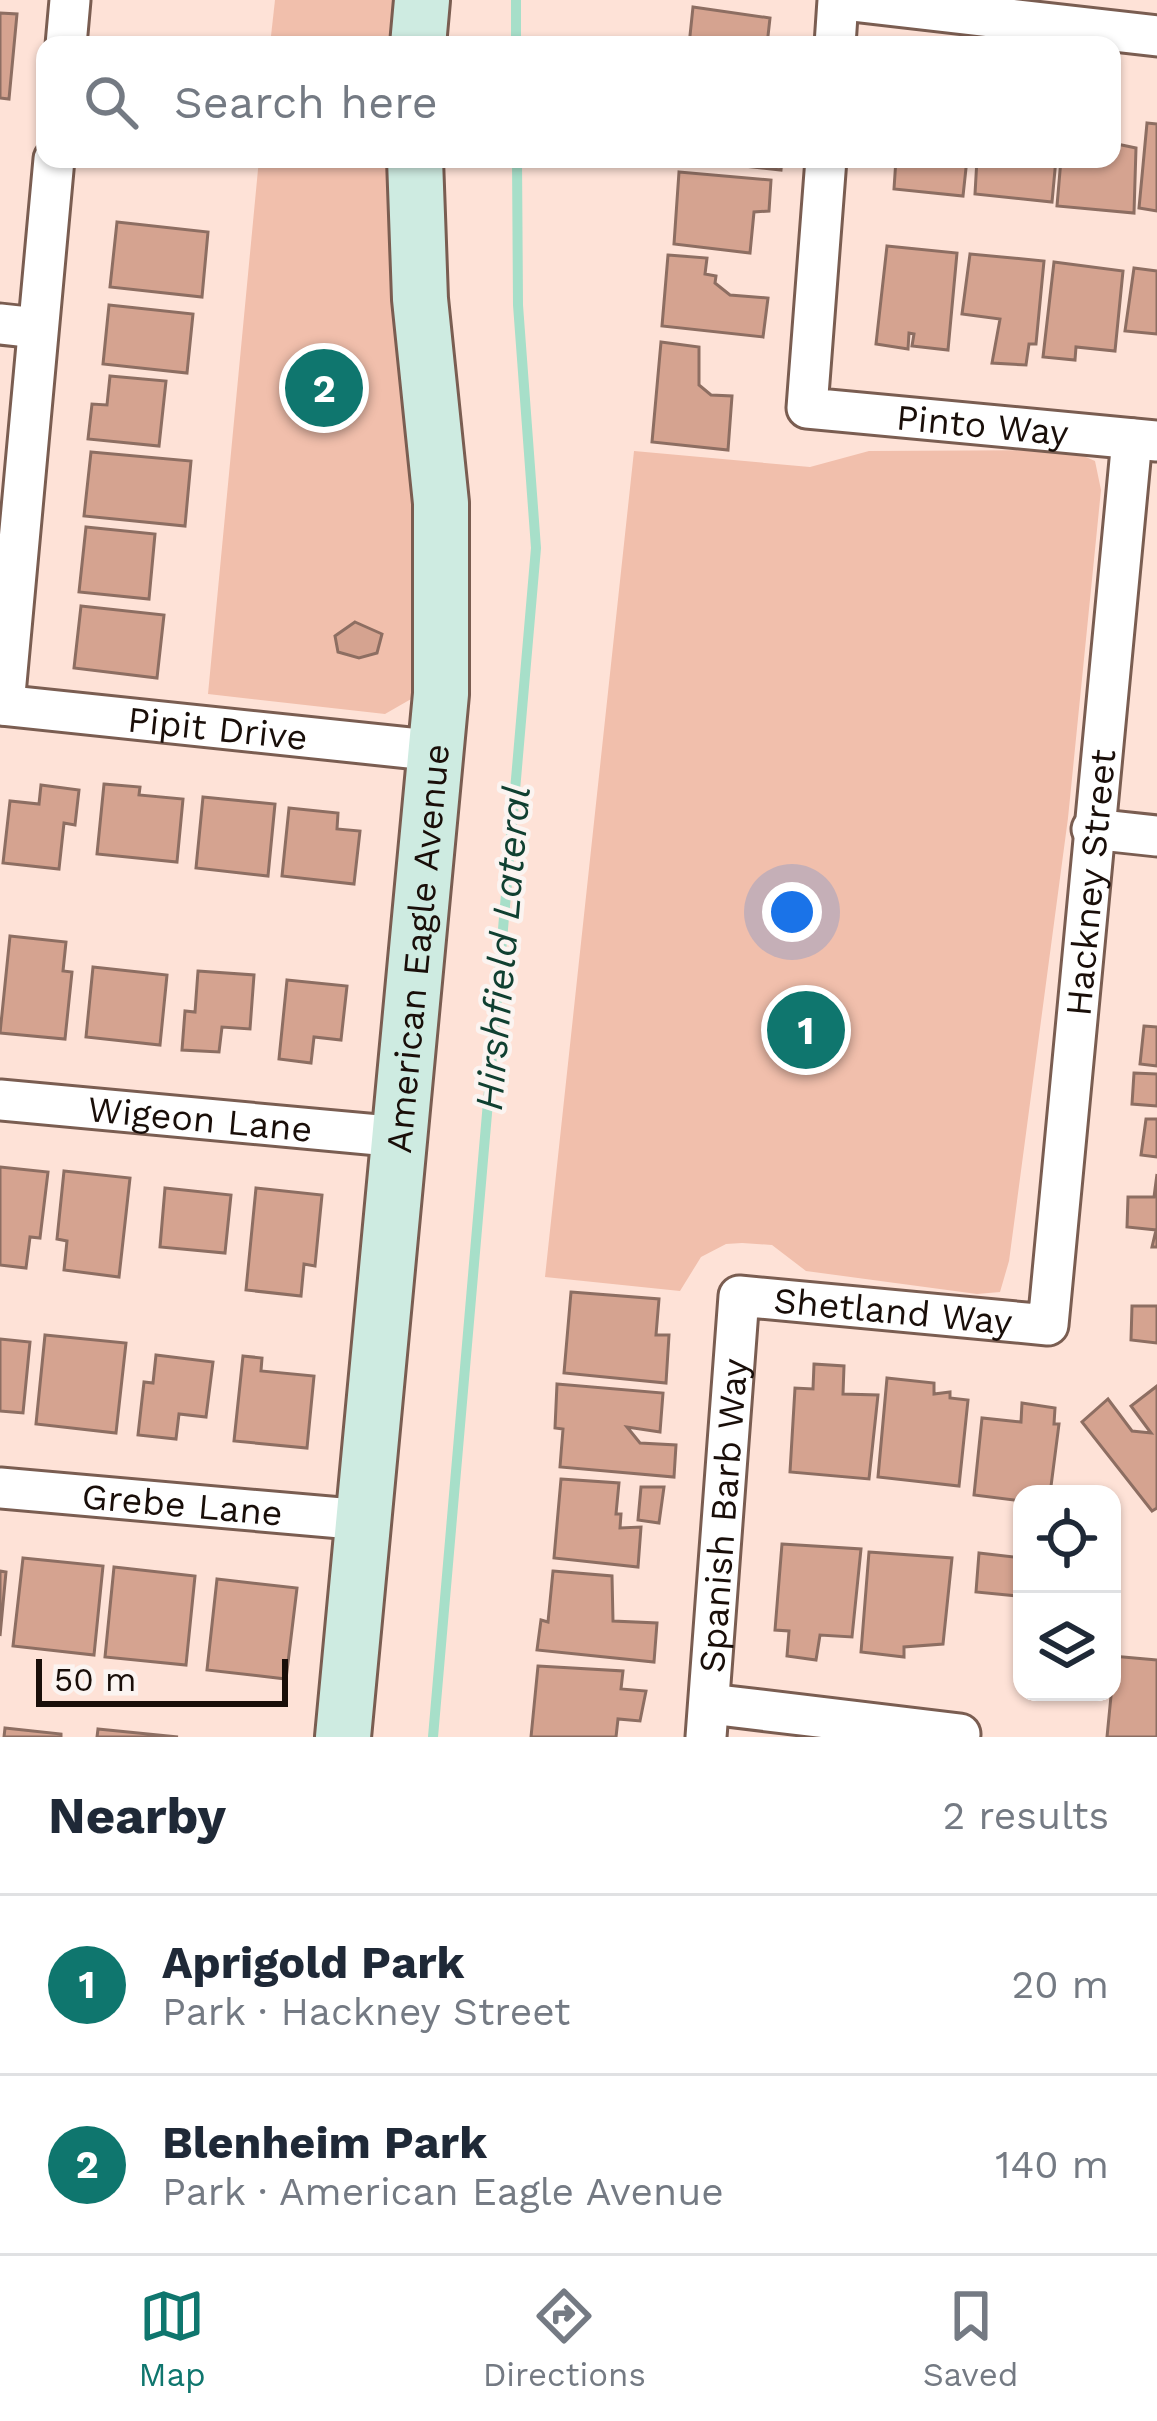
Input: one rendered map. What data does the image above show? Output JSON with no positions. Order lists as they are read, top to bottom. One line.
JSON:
{"streets":{"street":["Pinto Way","Pipit Drive","Hackney Street","American Eagle Avenue","Wigeon Lane","Shetland Way","Grebe Lane","Spanish Barb Way"]},"crossings":[["Pinto Way","Hackney Street"],["Pipit Drive","American Eagle Avenue"],["Hackney Street","Shetland Way"],["American Eagle Avenue","Wigeon Lane"],["American Eagle Avenue","Grebe Lane"],["Shetland Way","Spanish Barb Way"]],"water":["Hirshfield Lateral"],"scale_bar":"50 m","page":{"search":"Search here","pins":["2","1"],"scale":"50 m","heading":["Nearby","2 results"],"list":[{"mark":"1","name":"Aprigold Park","note":"Park · Hackney Street","value":"20 m"},{"mark":"2","name":"Blenheim Park","note":"Park · American Eagle Avenue","value":"140 m"}],"nav":["Map","Directions","Saved"]}}
